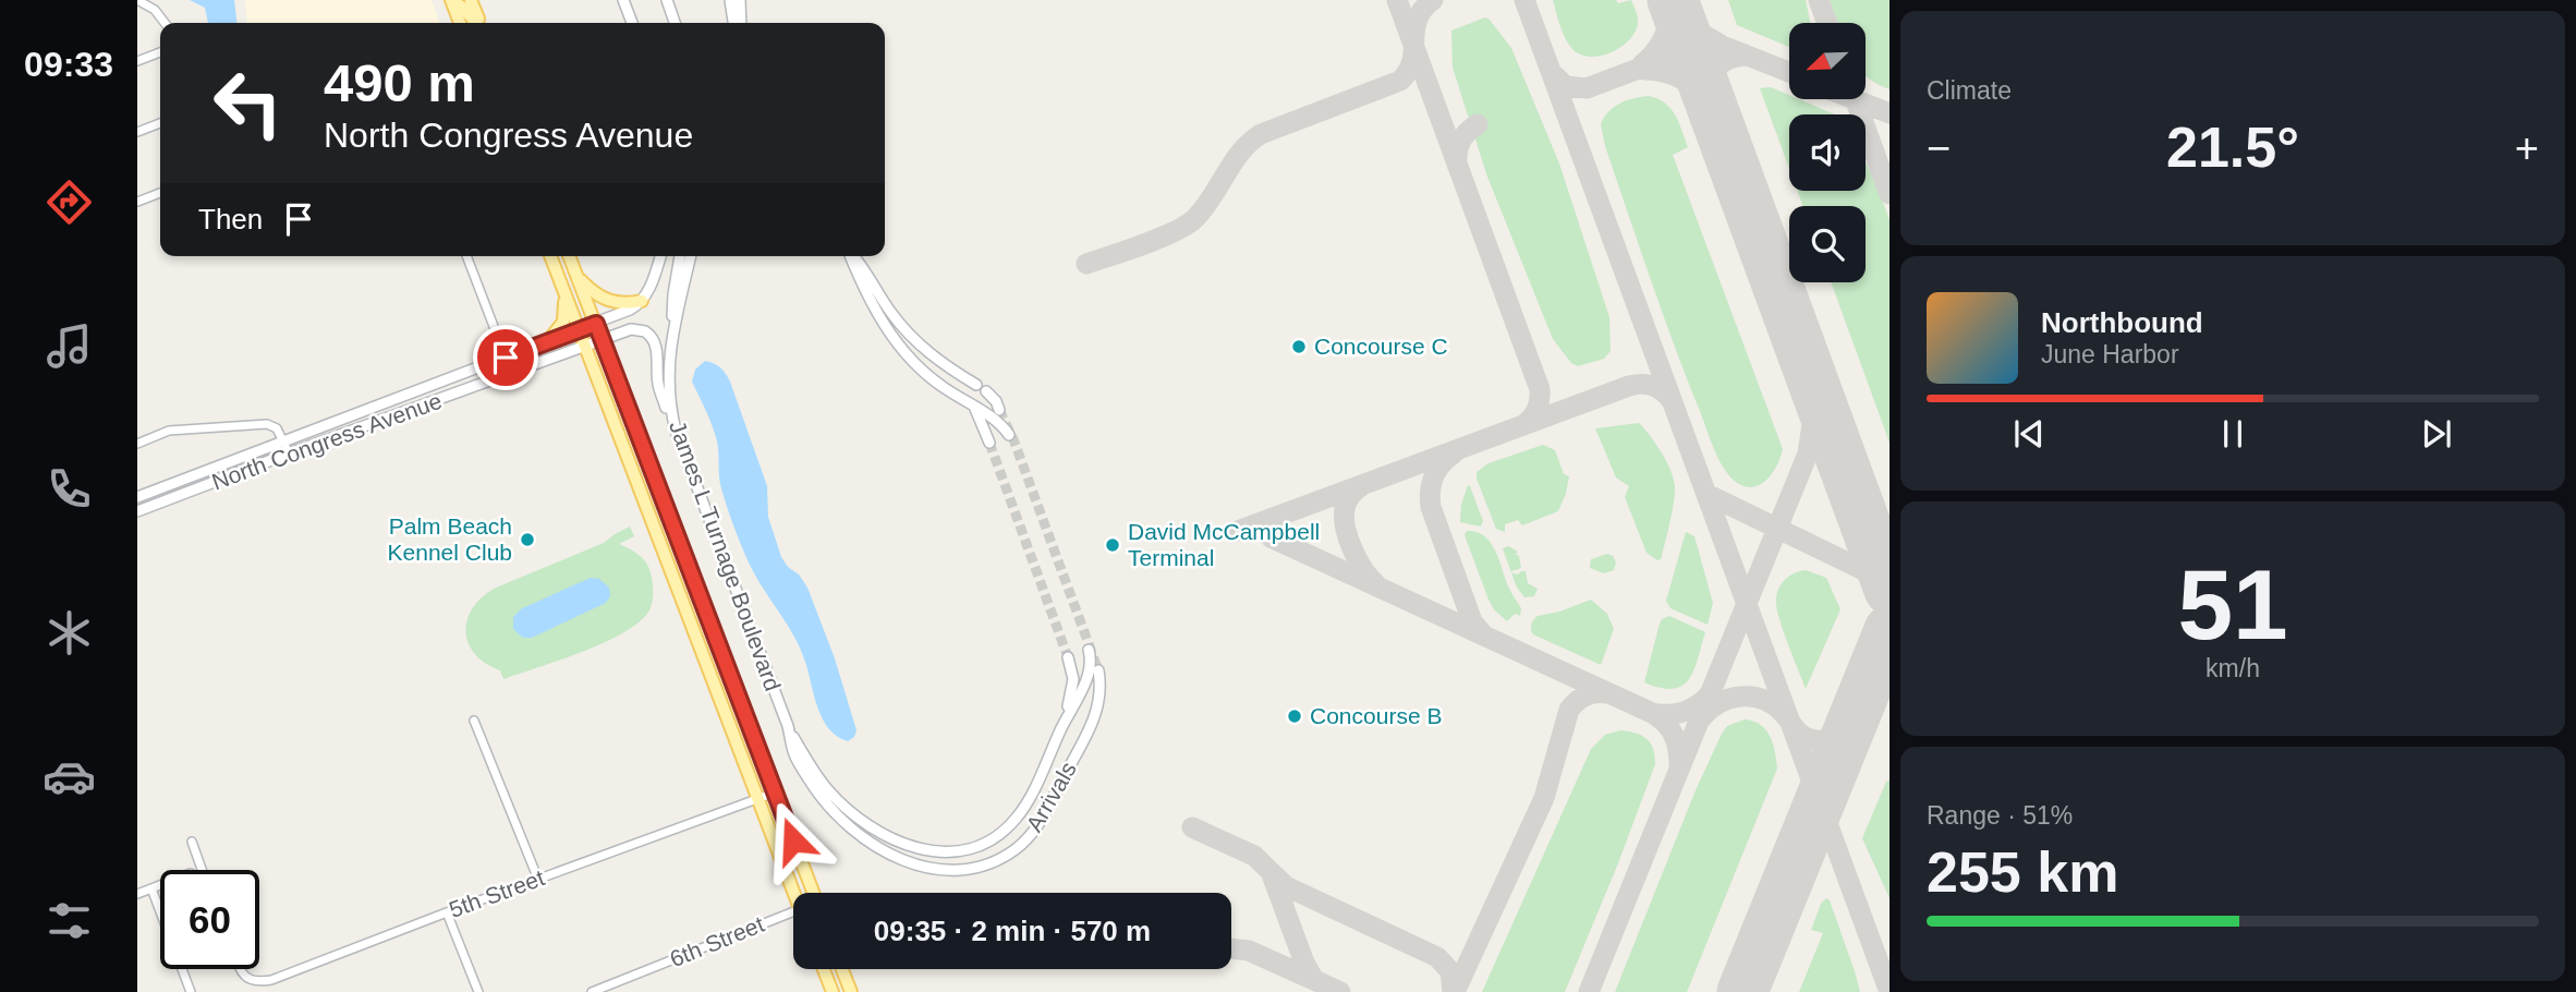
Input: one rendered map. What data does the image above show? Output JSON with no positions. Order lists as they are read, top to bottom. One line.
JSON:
{"streets":{"street":["North Congress Avenue","James L Turnage Boulevard","Arrivals","5th Street","6th Street"]},"crossings":[["North Congress Avenue","James L Turnage Boulevard"],["James L Turnage Boulevard","Arrivals"]],"places":["Concourse C","Palm Beach Kennel Club","David McCampbell Terminal","Concourse B"],"north":"bottom left","page":{"tabs":"09:33","tile":["Climate",["51","km/h"],["Range · 51%","255 km"]],"turn":["490 m","North Congress Avenue"],"heat":["−","21.5°","+"],"then":"Then","song":["Northbound","June Harbor"],"limit":"60","trip":"09:35 · 2 min · 570 m"}}
